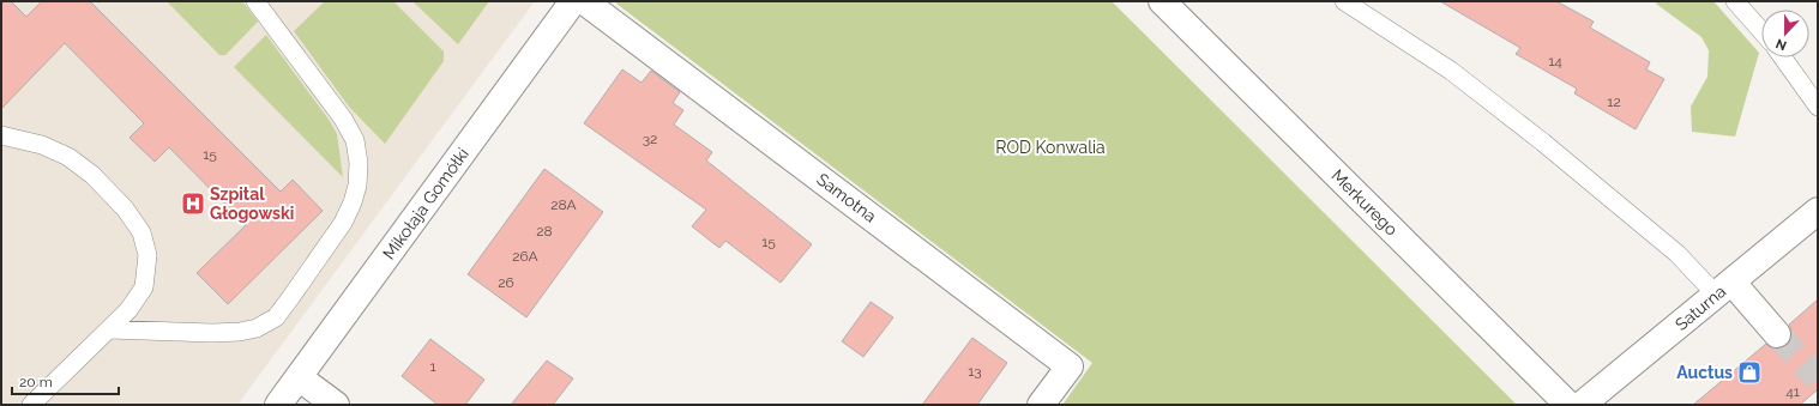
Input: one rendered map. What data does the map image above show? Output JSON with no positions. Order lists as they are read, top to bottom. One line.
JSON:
{"streets":{"street":["Samotna","Merkurego","Mikołaja Gomółki","Saturna"]},"parks":["ROD Konwalia"],"places":{"hospital":["Szpital Głogowski"],"shop":["Auctus"]},"house_numbers":["14","12","32","15","28A","28","15","26A","26","1","13","41"],"scale_bar":"20 m","north":"bottom"}
